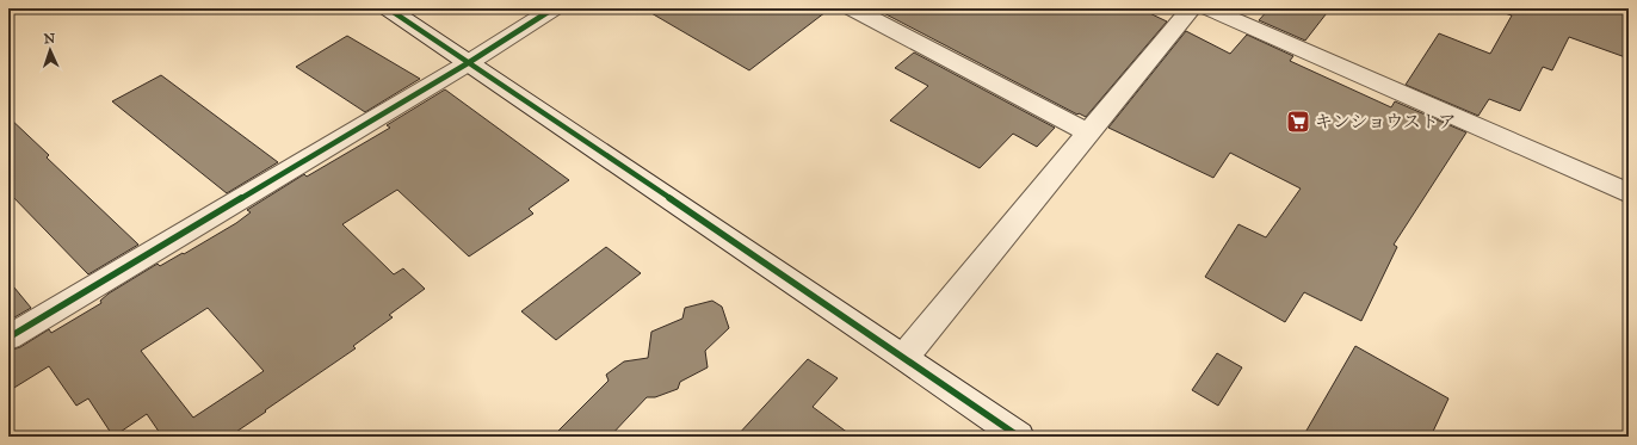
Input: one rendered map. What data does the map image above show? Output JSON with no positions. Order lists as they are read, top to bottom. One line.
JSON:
{"places":{"supermarket":["キンショウストア"]},"north":"top"}
